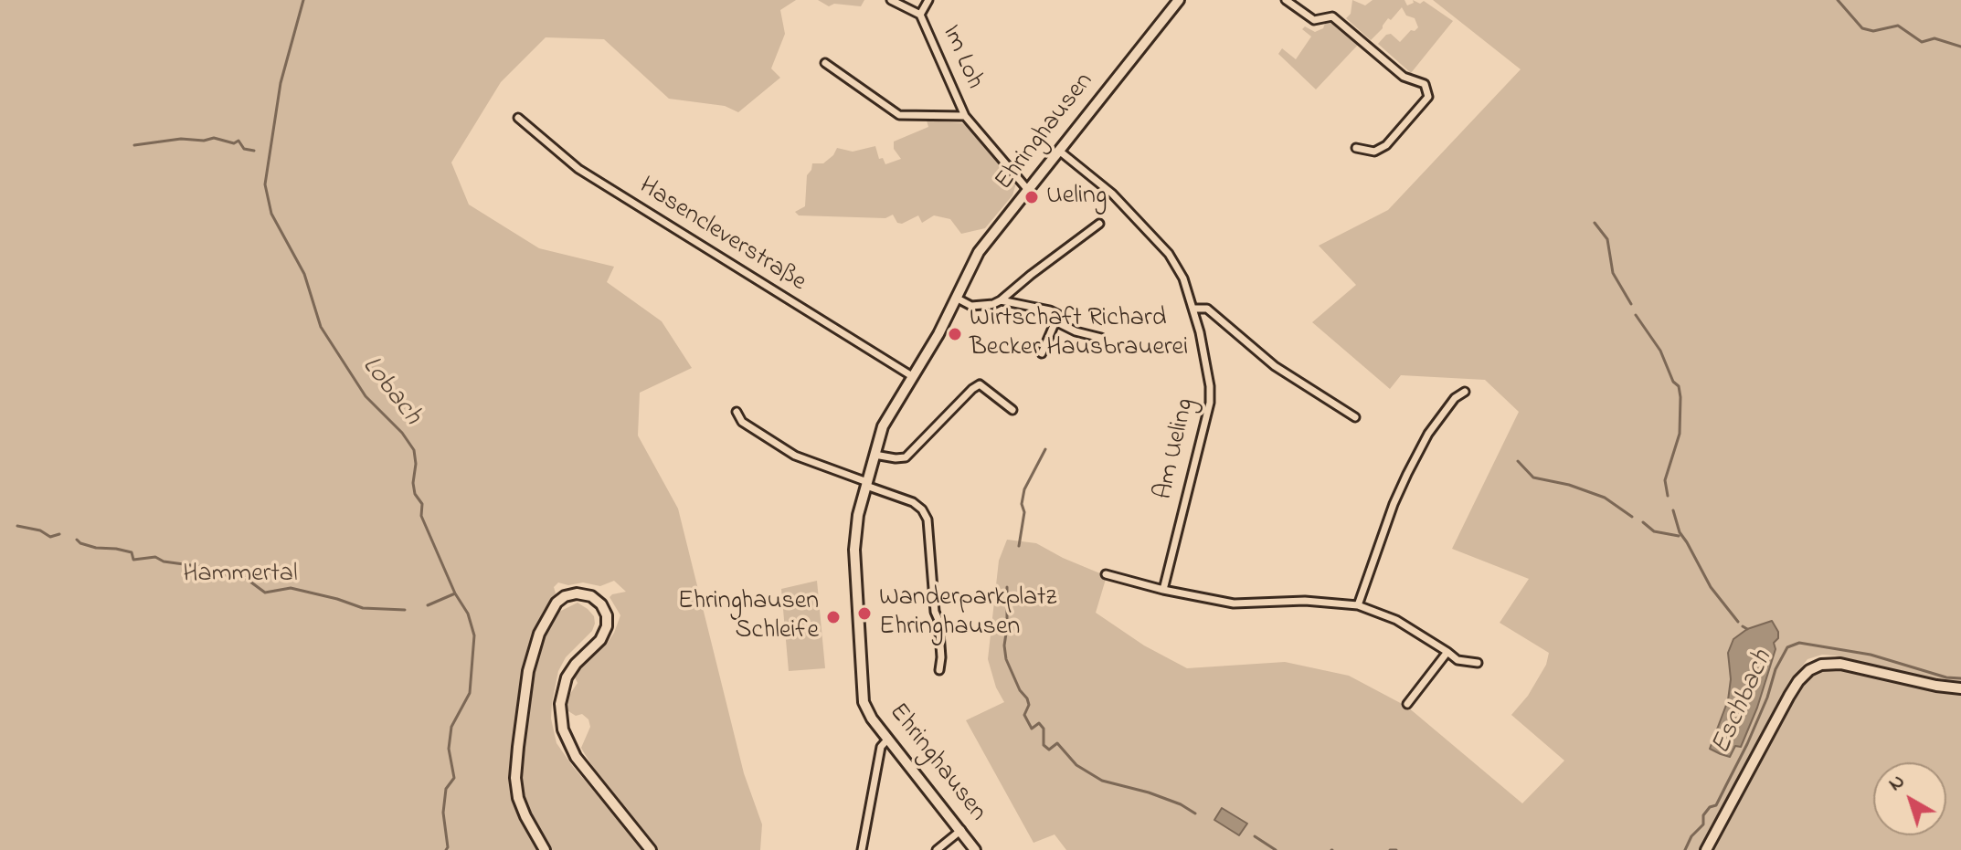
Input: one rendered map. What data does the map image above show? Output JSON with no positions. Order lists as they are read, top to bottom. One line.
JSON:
{"streets":{"main road":["Ehringhausen"],"street":["Im Loh","Hasencleverstraße","Am Ueling"]},"crossings":[["Im Loh","Ehringhausen"],["Ehringhausen","Hasencleverstraße"],["Ehringhausen","Am Ueling"]],"water":["Lobach","Eschbach"],"parks":["Hammertal"],"places":["Ueling","Wirtschaft Richard Becker Hausbrauerei","Wanderparkplatz Ehringhausen","Ehringhausen Schleife"],"north":"top left"}
